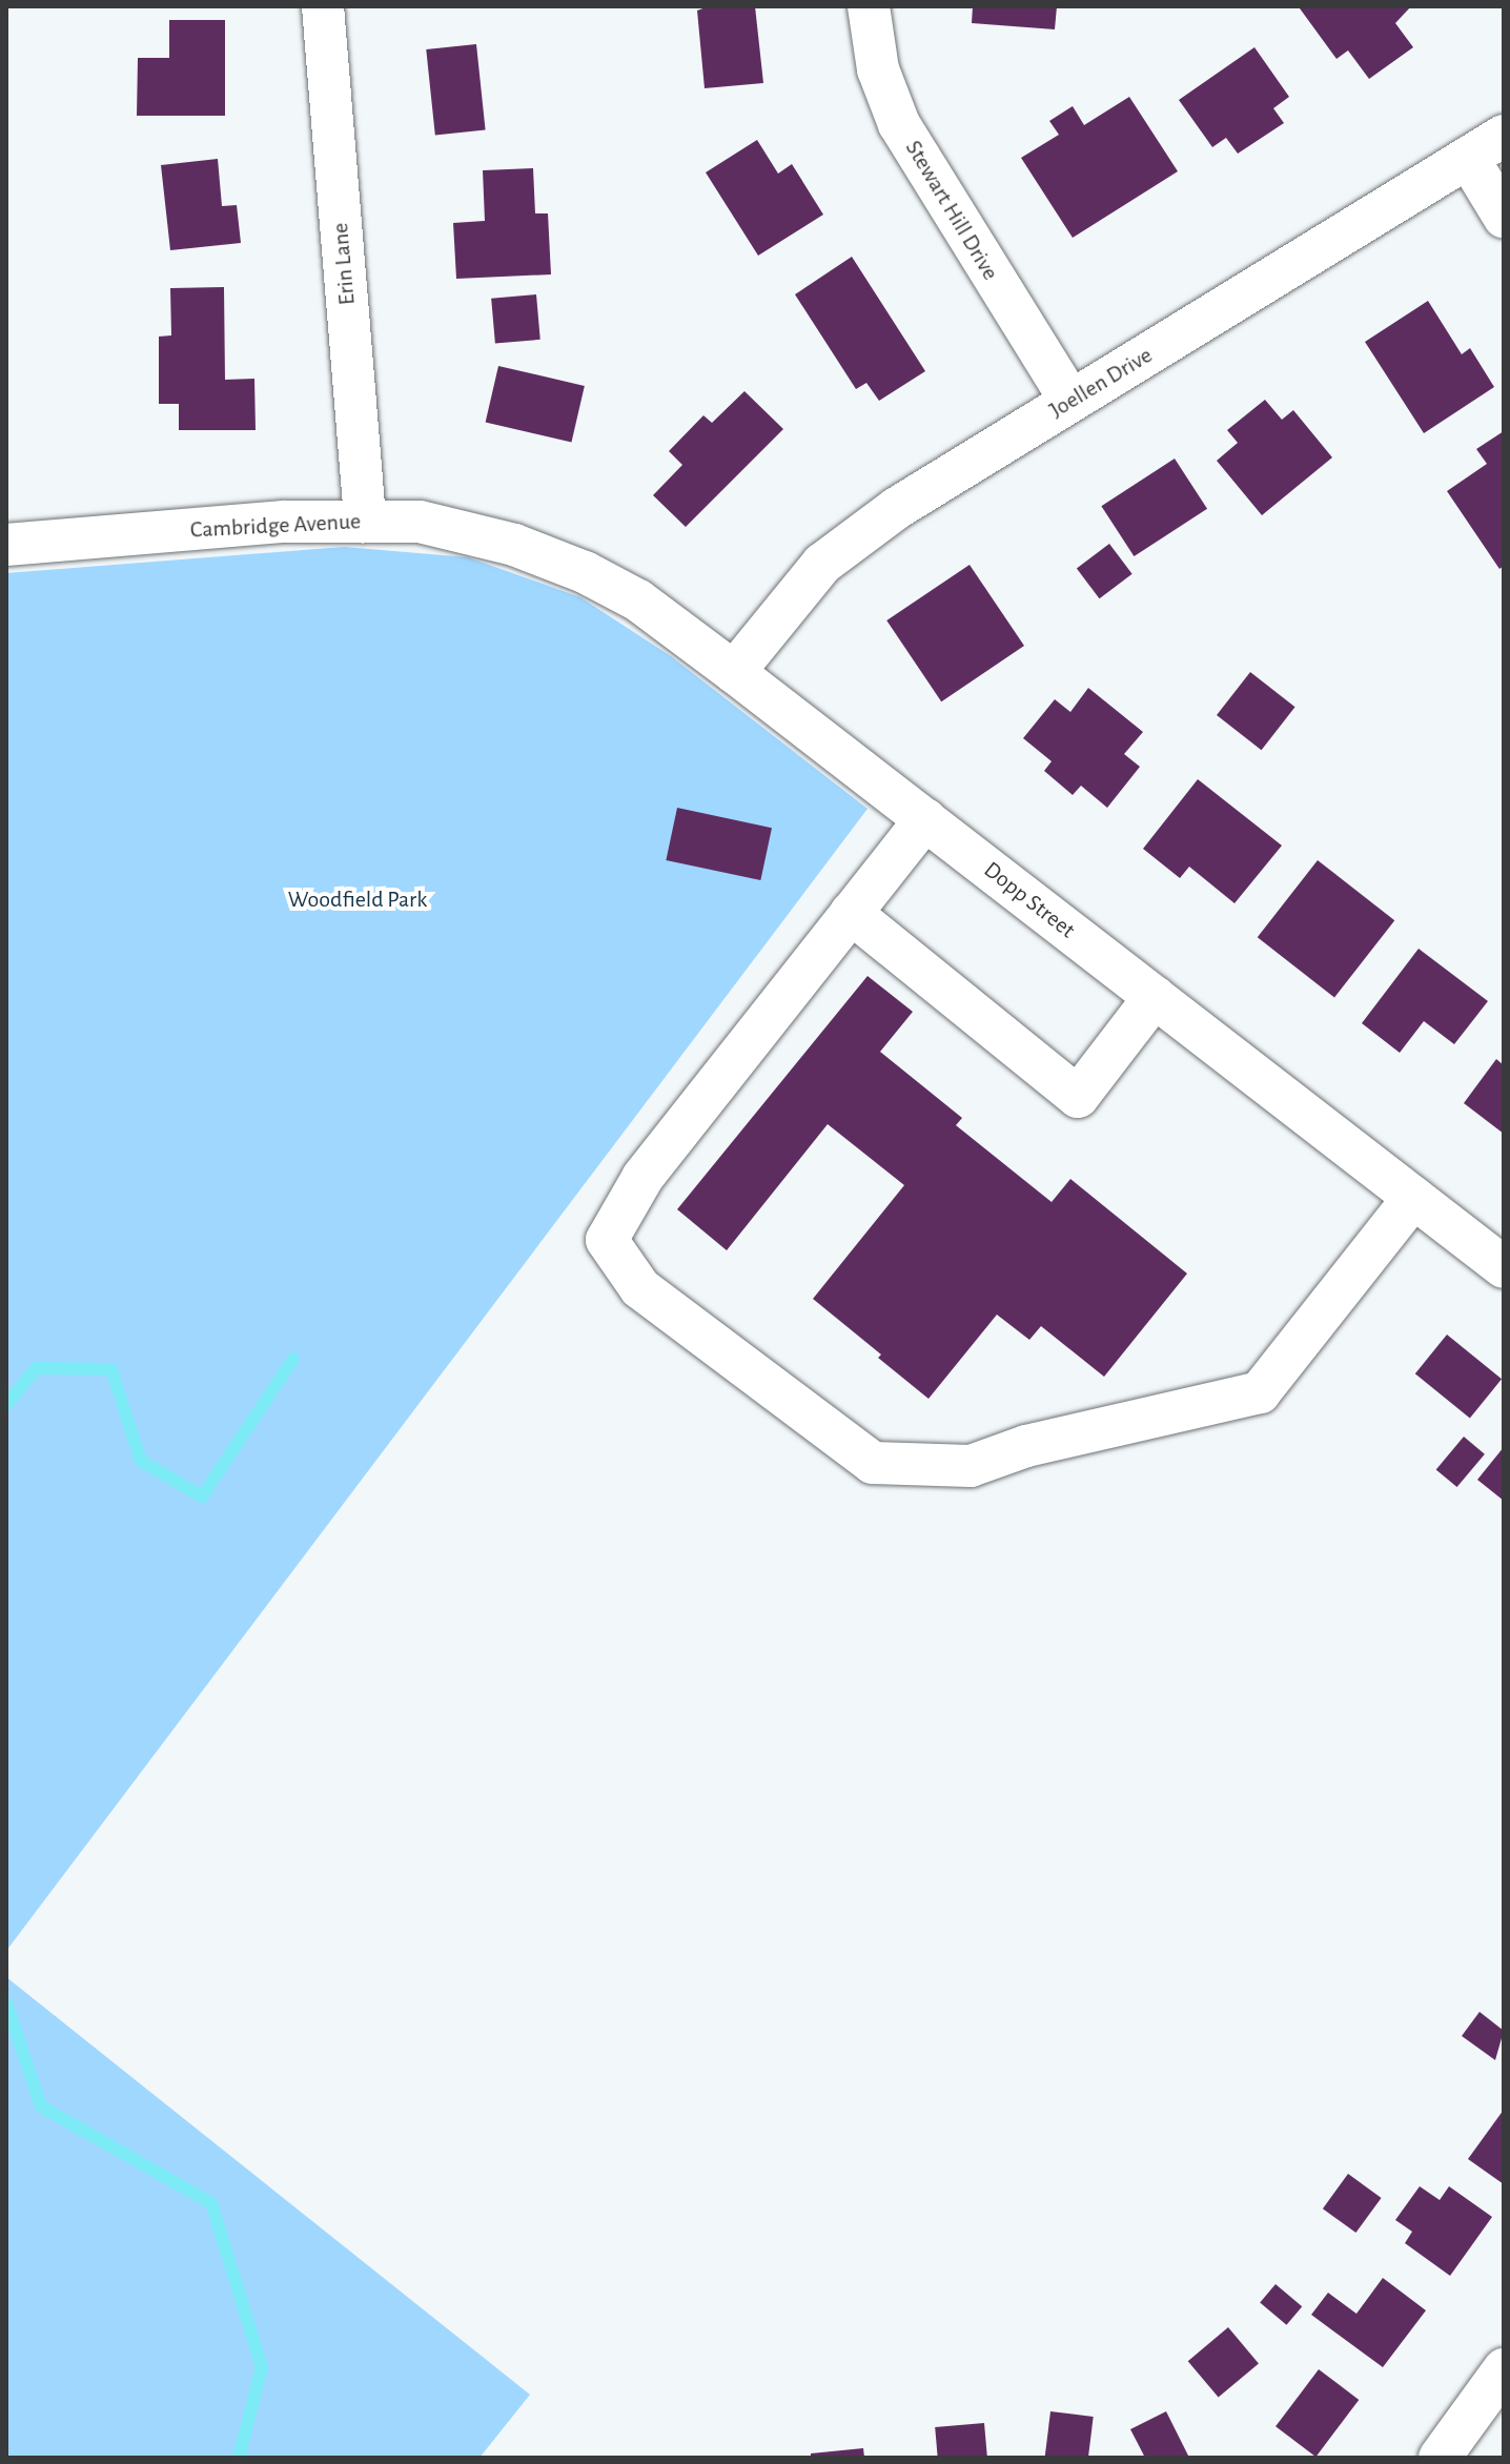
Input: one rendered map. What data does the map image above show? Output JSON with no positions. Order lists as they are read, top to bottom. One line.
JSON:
{"streets":{"street":["Stewart Hill Drive","Erin Lane","Joellen Drive","Cambridge Avenue","Dopp Street"]},"crossings":[["Stewart Hill Drive","Joellen Drive"],["Erin Lane","Cambridge Avenue"],["Joellen Drive","Dopp Street"],["Cambridge Avenue","Dopp Street"]],"parks":["Woodfield Park"]}
